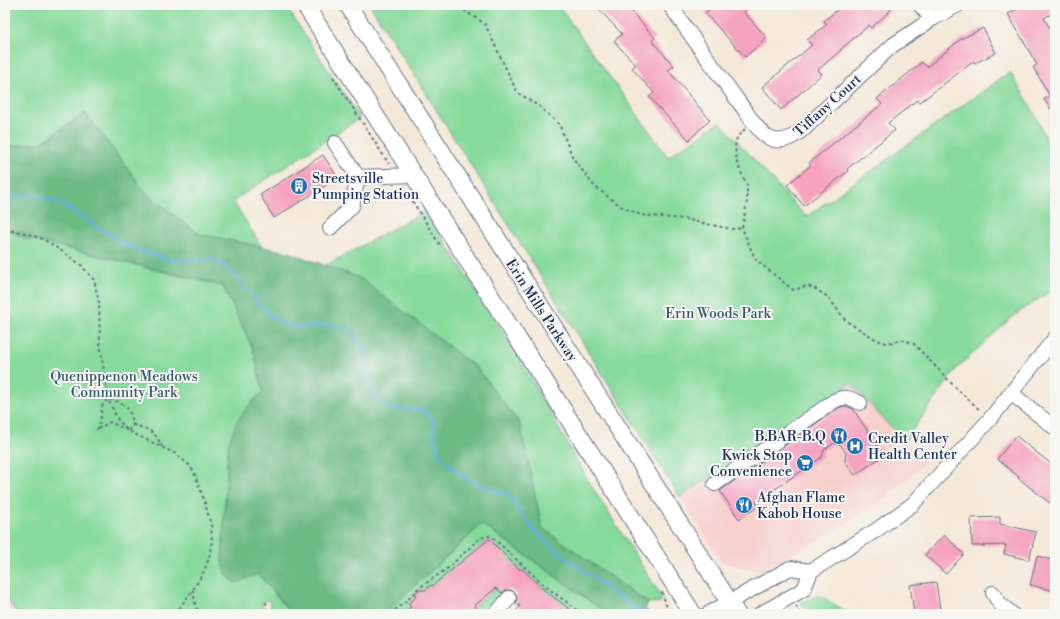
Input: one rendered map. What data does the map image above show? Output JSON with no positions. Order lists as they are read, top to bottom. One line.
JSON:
{"streets":{"main road":["Erin Mills Parkway"],"street":["Tiffany Court"]},"parks":["Erin Woods Park","Quenippenon Meadows Community Park"],"places":{"building":["Streetsville Pumping Station"],"restaurant":["B.BAR-B.Q","Afghan Flame Kabob House"],"hospital":["Credit Valley Health Center"],"supermarket":["Kwick Stop Convenience"]}}
